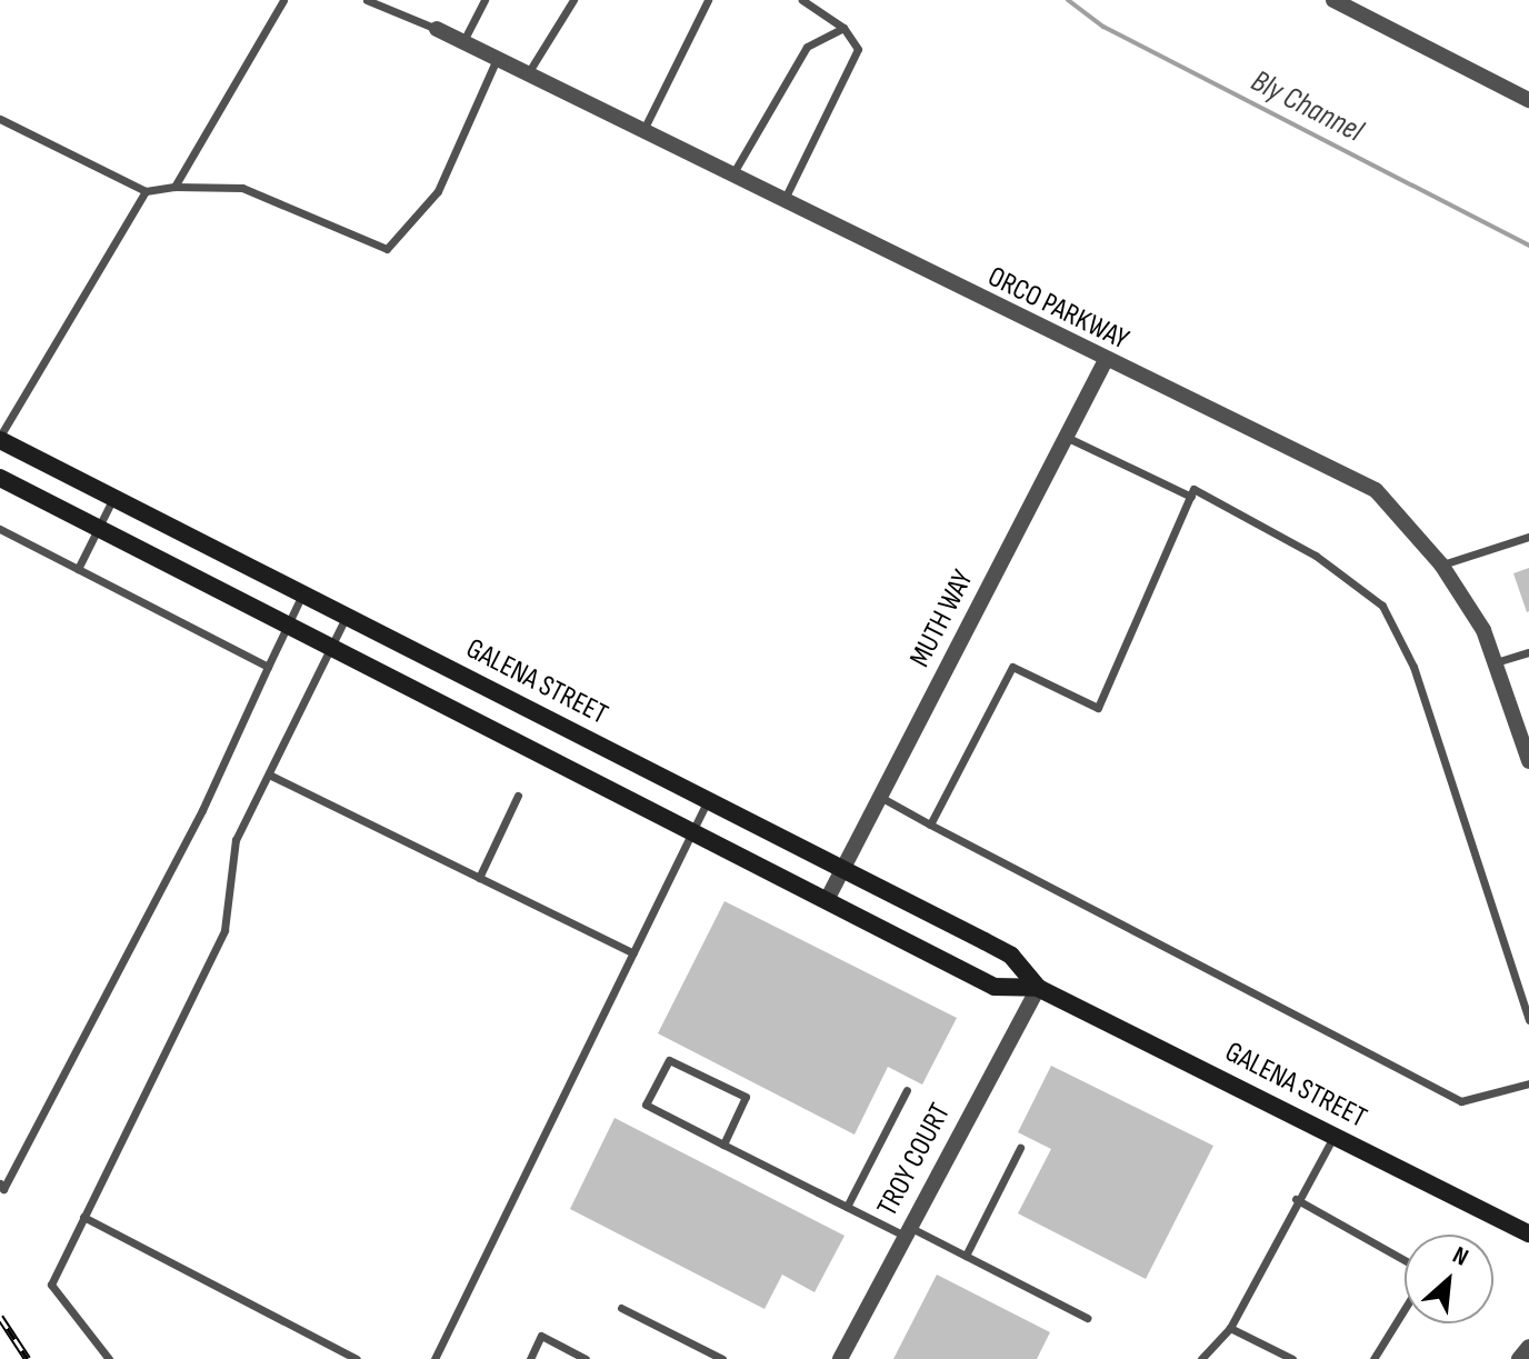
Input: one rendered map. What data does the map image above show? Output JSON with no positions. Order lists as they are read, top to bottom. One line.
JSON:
{"streets":{"street":["ORCO PARKWAY","MUTH WAY","GALENA STREET","TROY COURT"]},"crossings":[["ORCO PARKWAY","MUTH WAY"],["MUTH WAY","GALENA STREET"],["GALENA STREET","TROY COURT"]],"water":["Bly Channel"],"north":"top right"}
